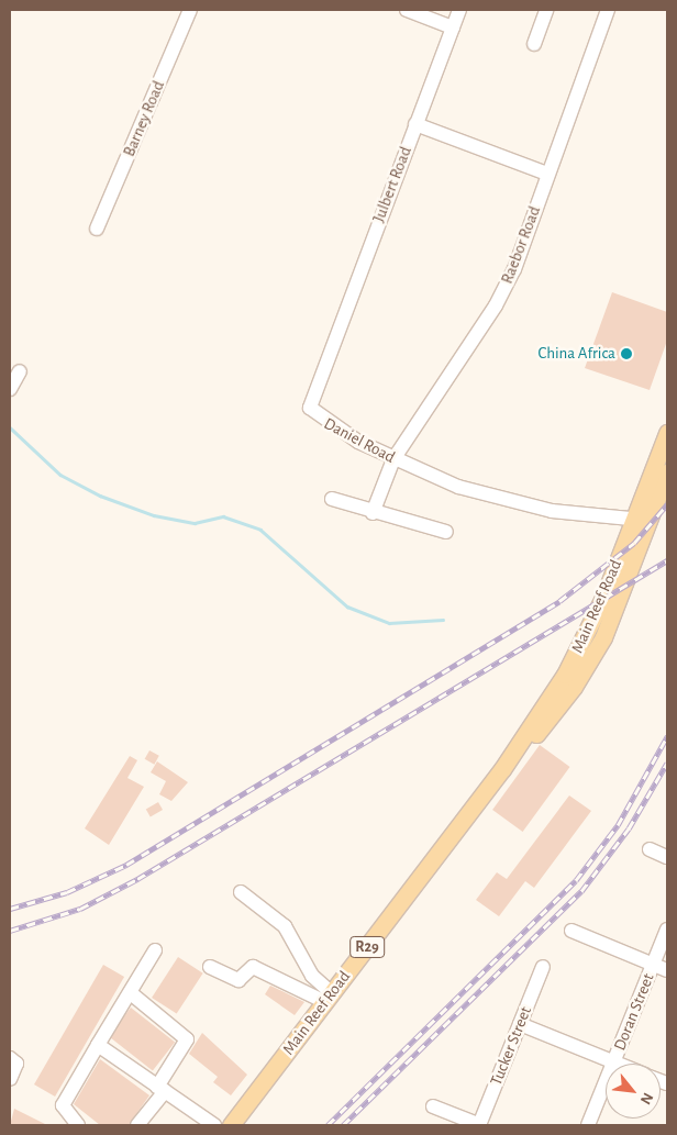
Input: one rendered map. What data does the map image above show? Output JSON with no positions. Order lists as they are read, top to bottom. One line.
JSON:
{"streets":{"main road":["Main Reef Road","R29"],"street":["Barney Road","Julbert Road","Raebor Road","Daniel Road","Doran Street","Tucker Street"]},"crossings":[["Julbert Road","Daniel Road"],["Raebor Road","Daniel Road"],["Daniel Road","Main Reef Road"]],"places":["China Africa"],"north":"bottom right"}
